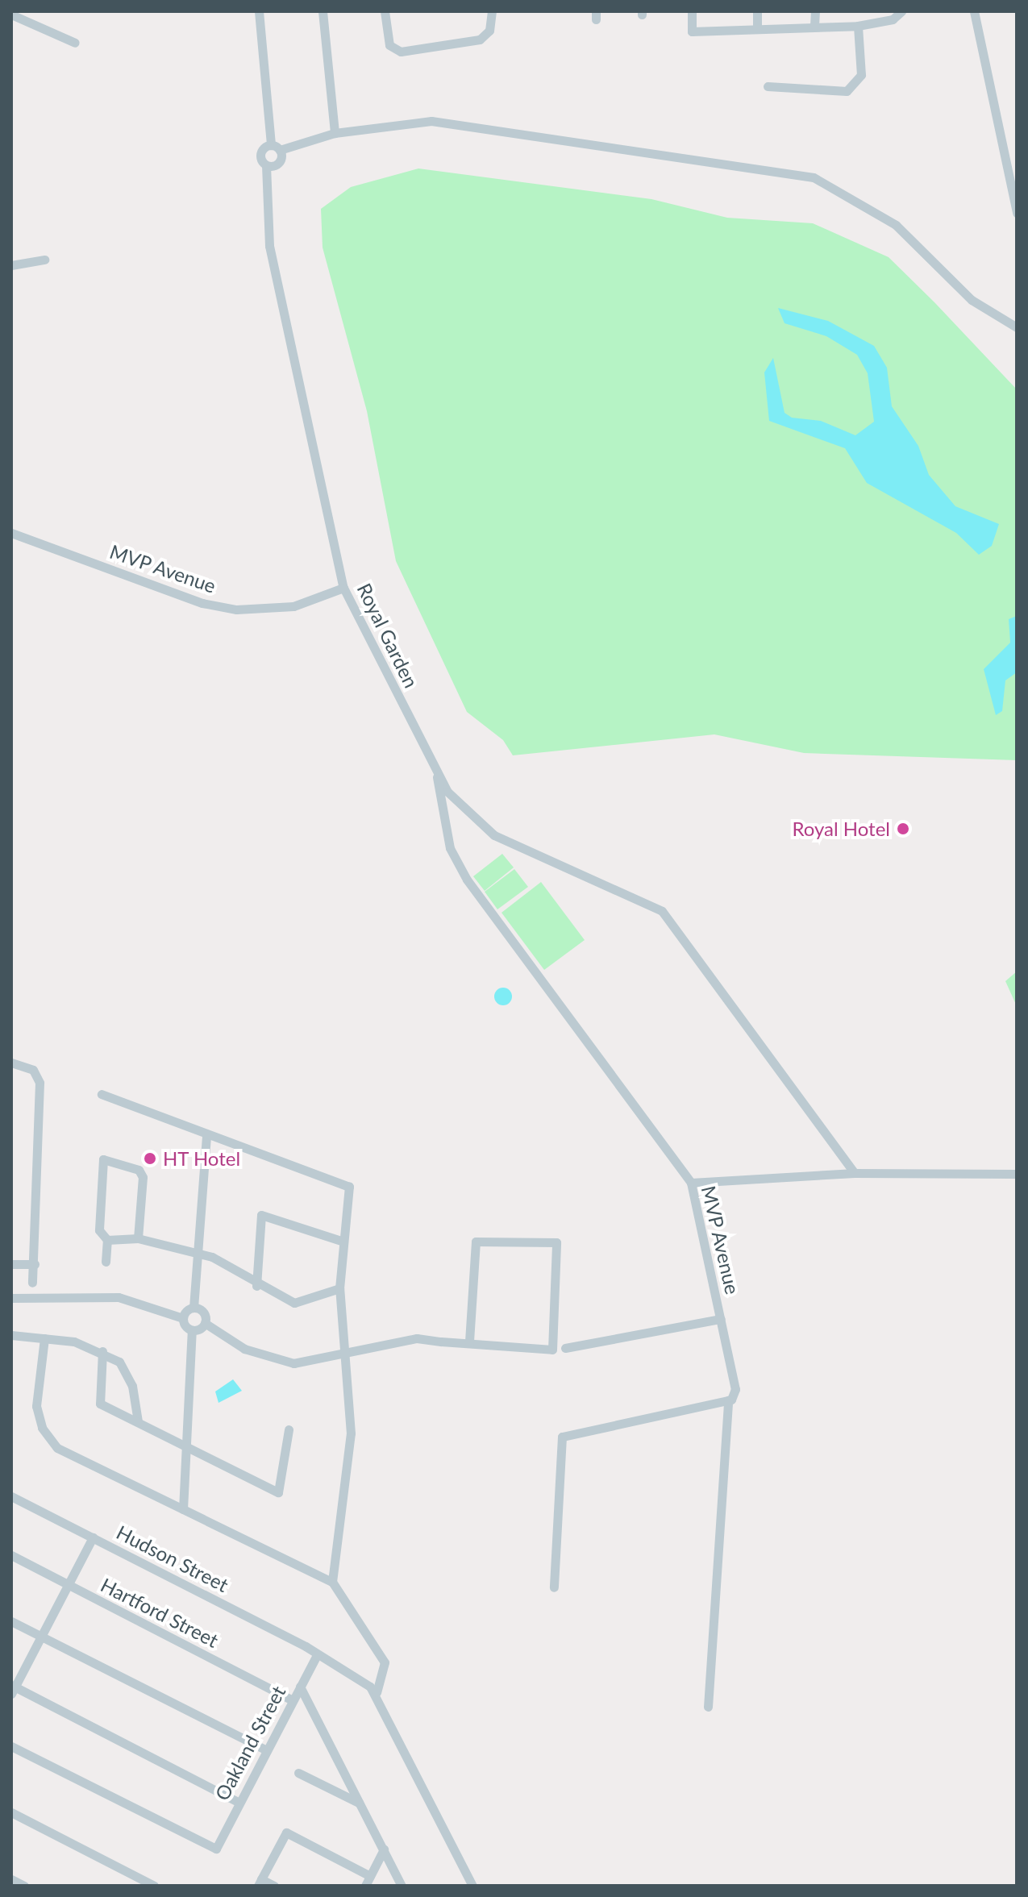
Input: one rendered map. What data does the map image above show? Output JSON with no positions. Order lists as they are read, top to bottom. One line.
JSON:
{"streets":{"street":["MVP Avenue","Royal Garden","Hudson Street","Hartford Street","Oakland Street"]},"crossings":[["MVP Avenue","Royal Garden"],["Hudson Street","Oakland Street"],["Hartford Street","Oakland Street"]],"places":["Royal Hotel","HT Hotel"]}
